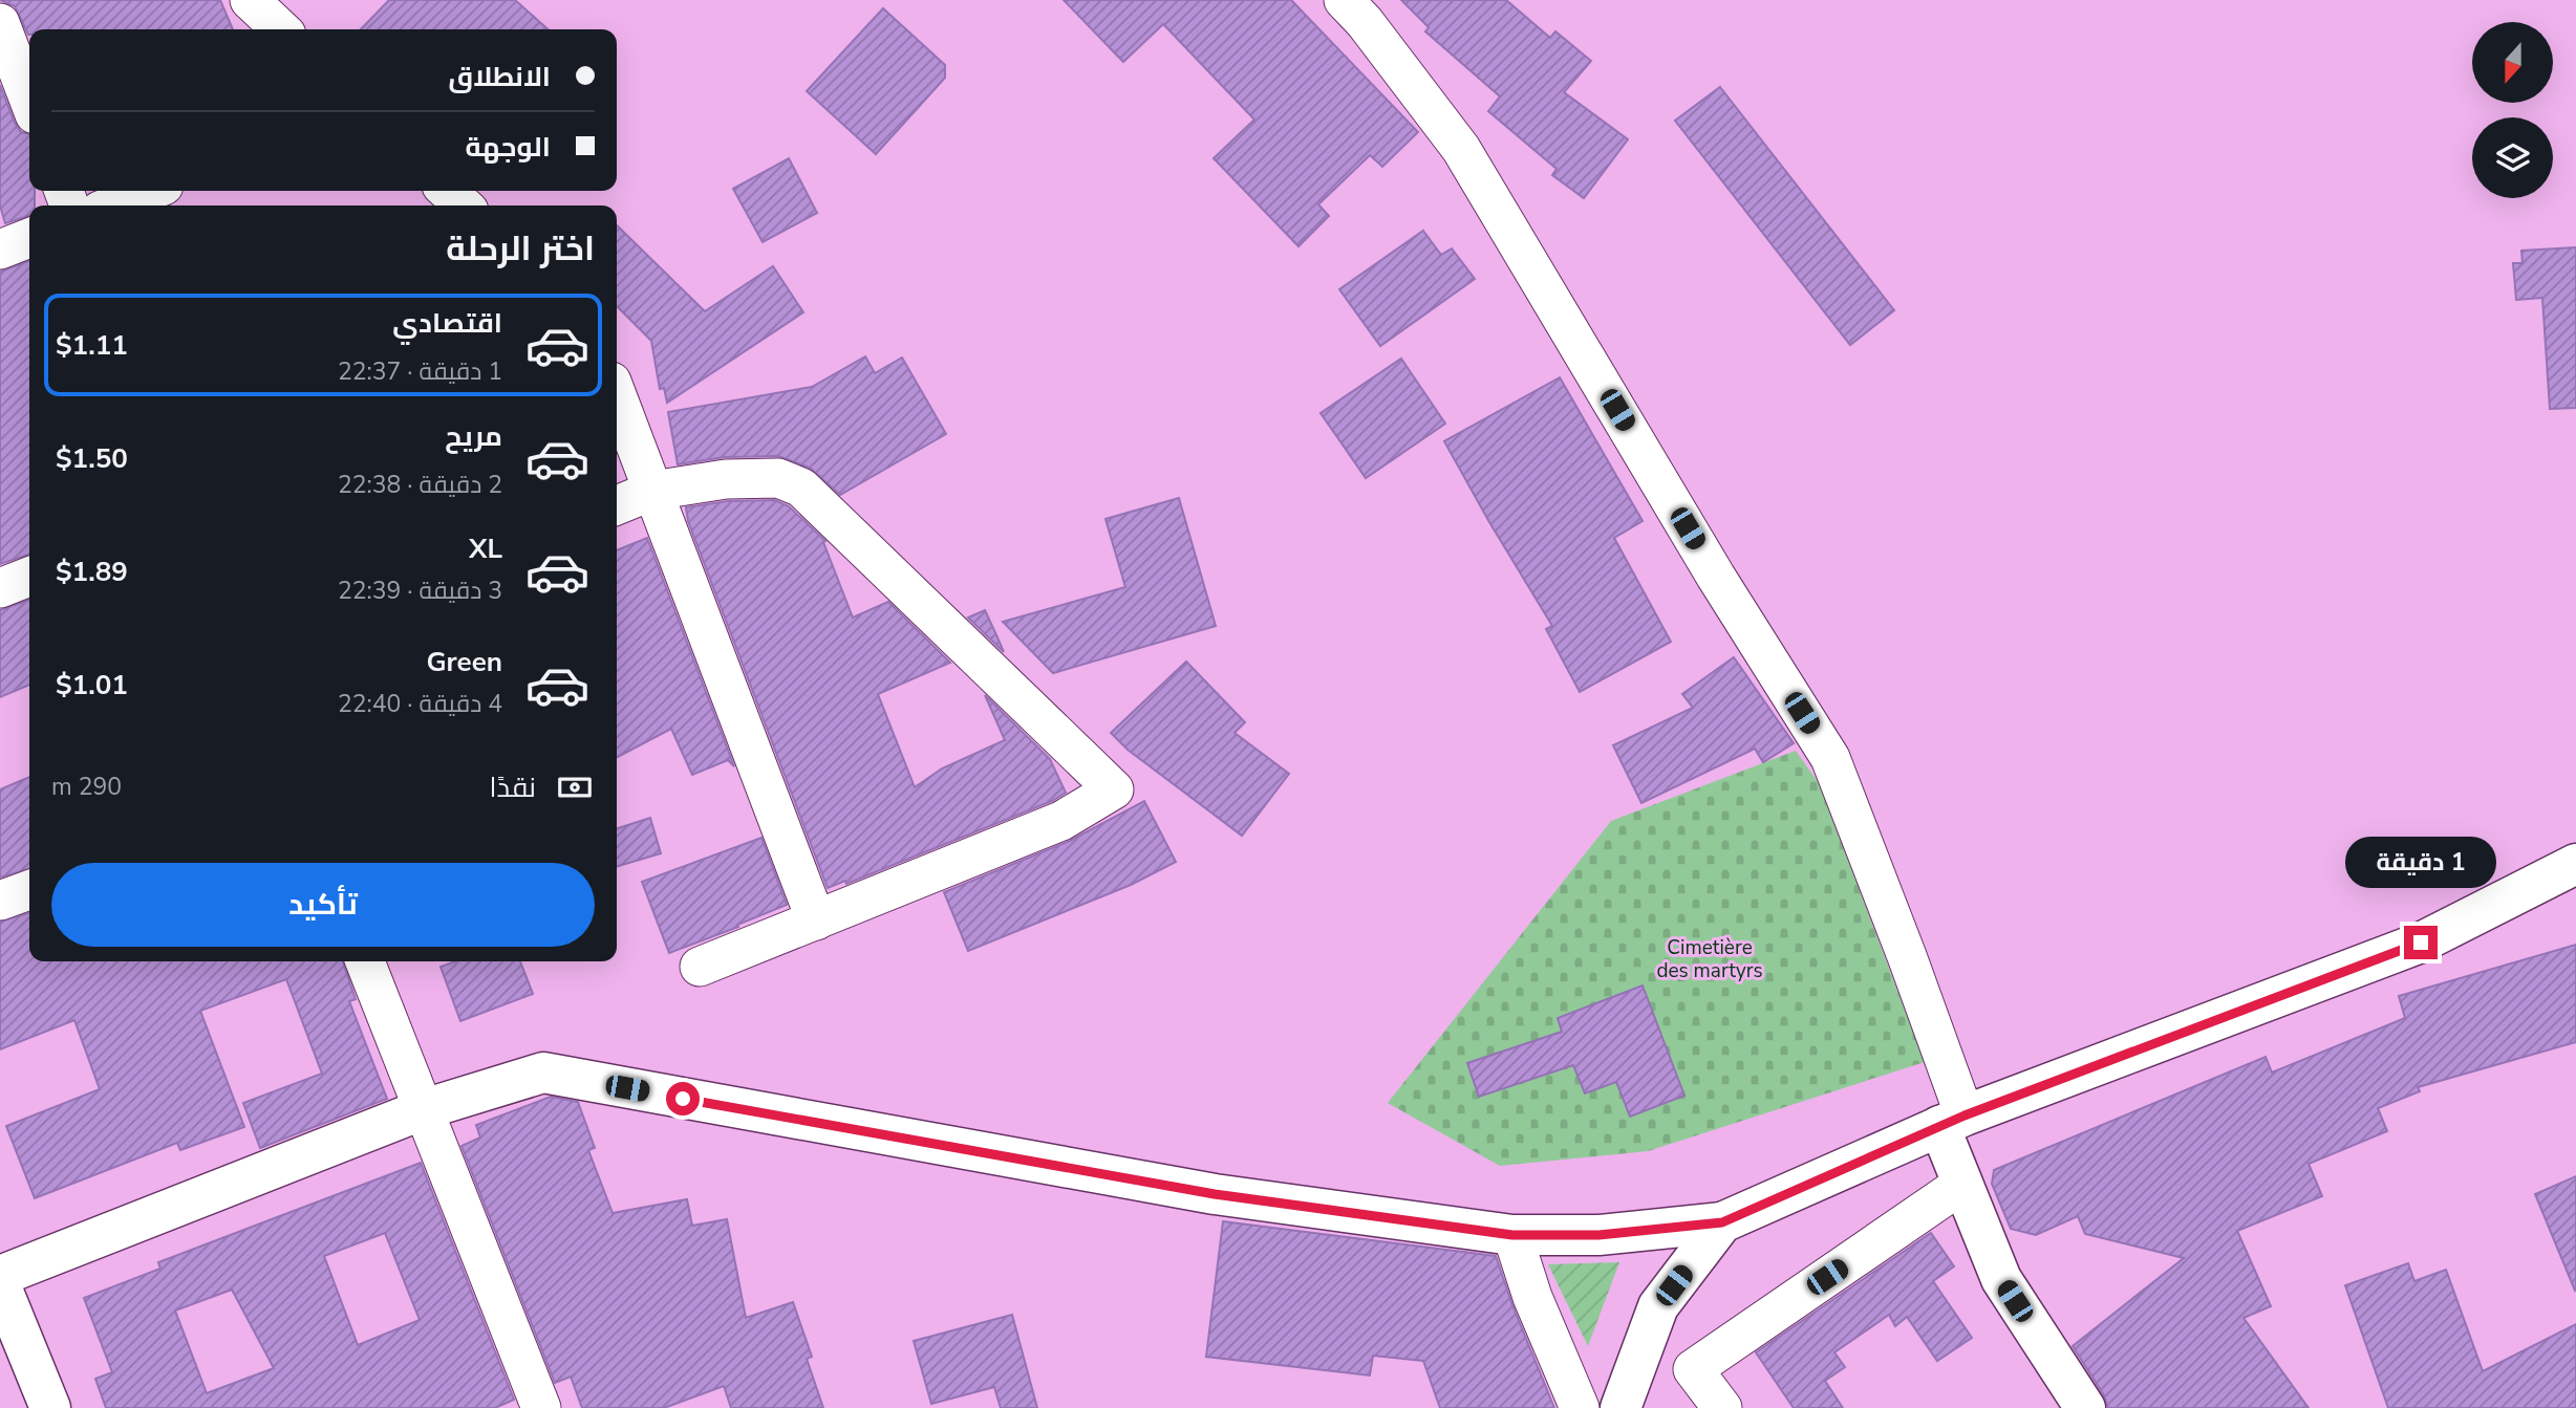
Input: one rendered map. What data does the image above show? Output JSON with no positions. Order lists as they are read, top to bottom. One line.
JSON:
{"parks":["Cimetière des martyrs"],"north":"bottom","page":{"banner":["الانطلاق","الوجهة"],"heading":"اختر الرحلة","list":[{"name":"اقتصادي","note":"1 دقيقة · 22:37","value":"$1.11"},{"name":"مريح","note":"2 دقيقة · 22:38","value":"$1.50"},{"name":"XL","note":"3 دقيقة · 22:39","value":"$1.89"},{"name":"Green","note":"4 دقيقة · 22:40","value":"$1.01"}],"pay":["نقدًا","290 m"],"bubble":"1 دقيقة","buttons":"تأكيد"}}
